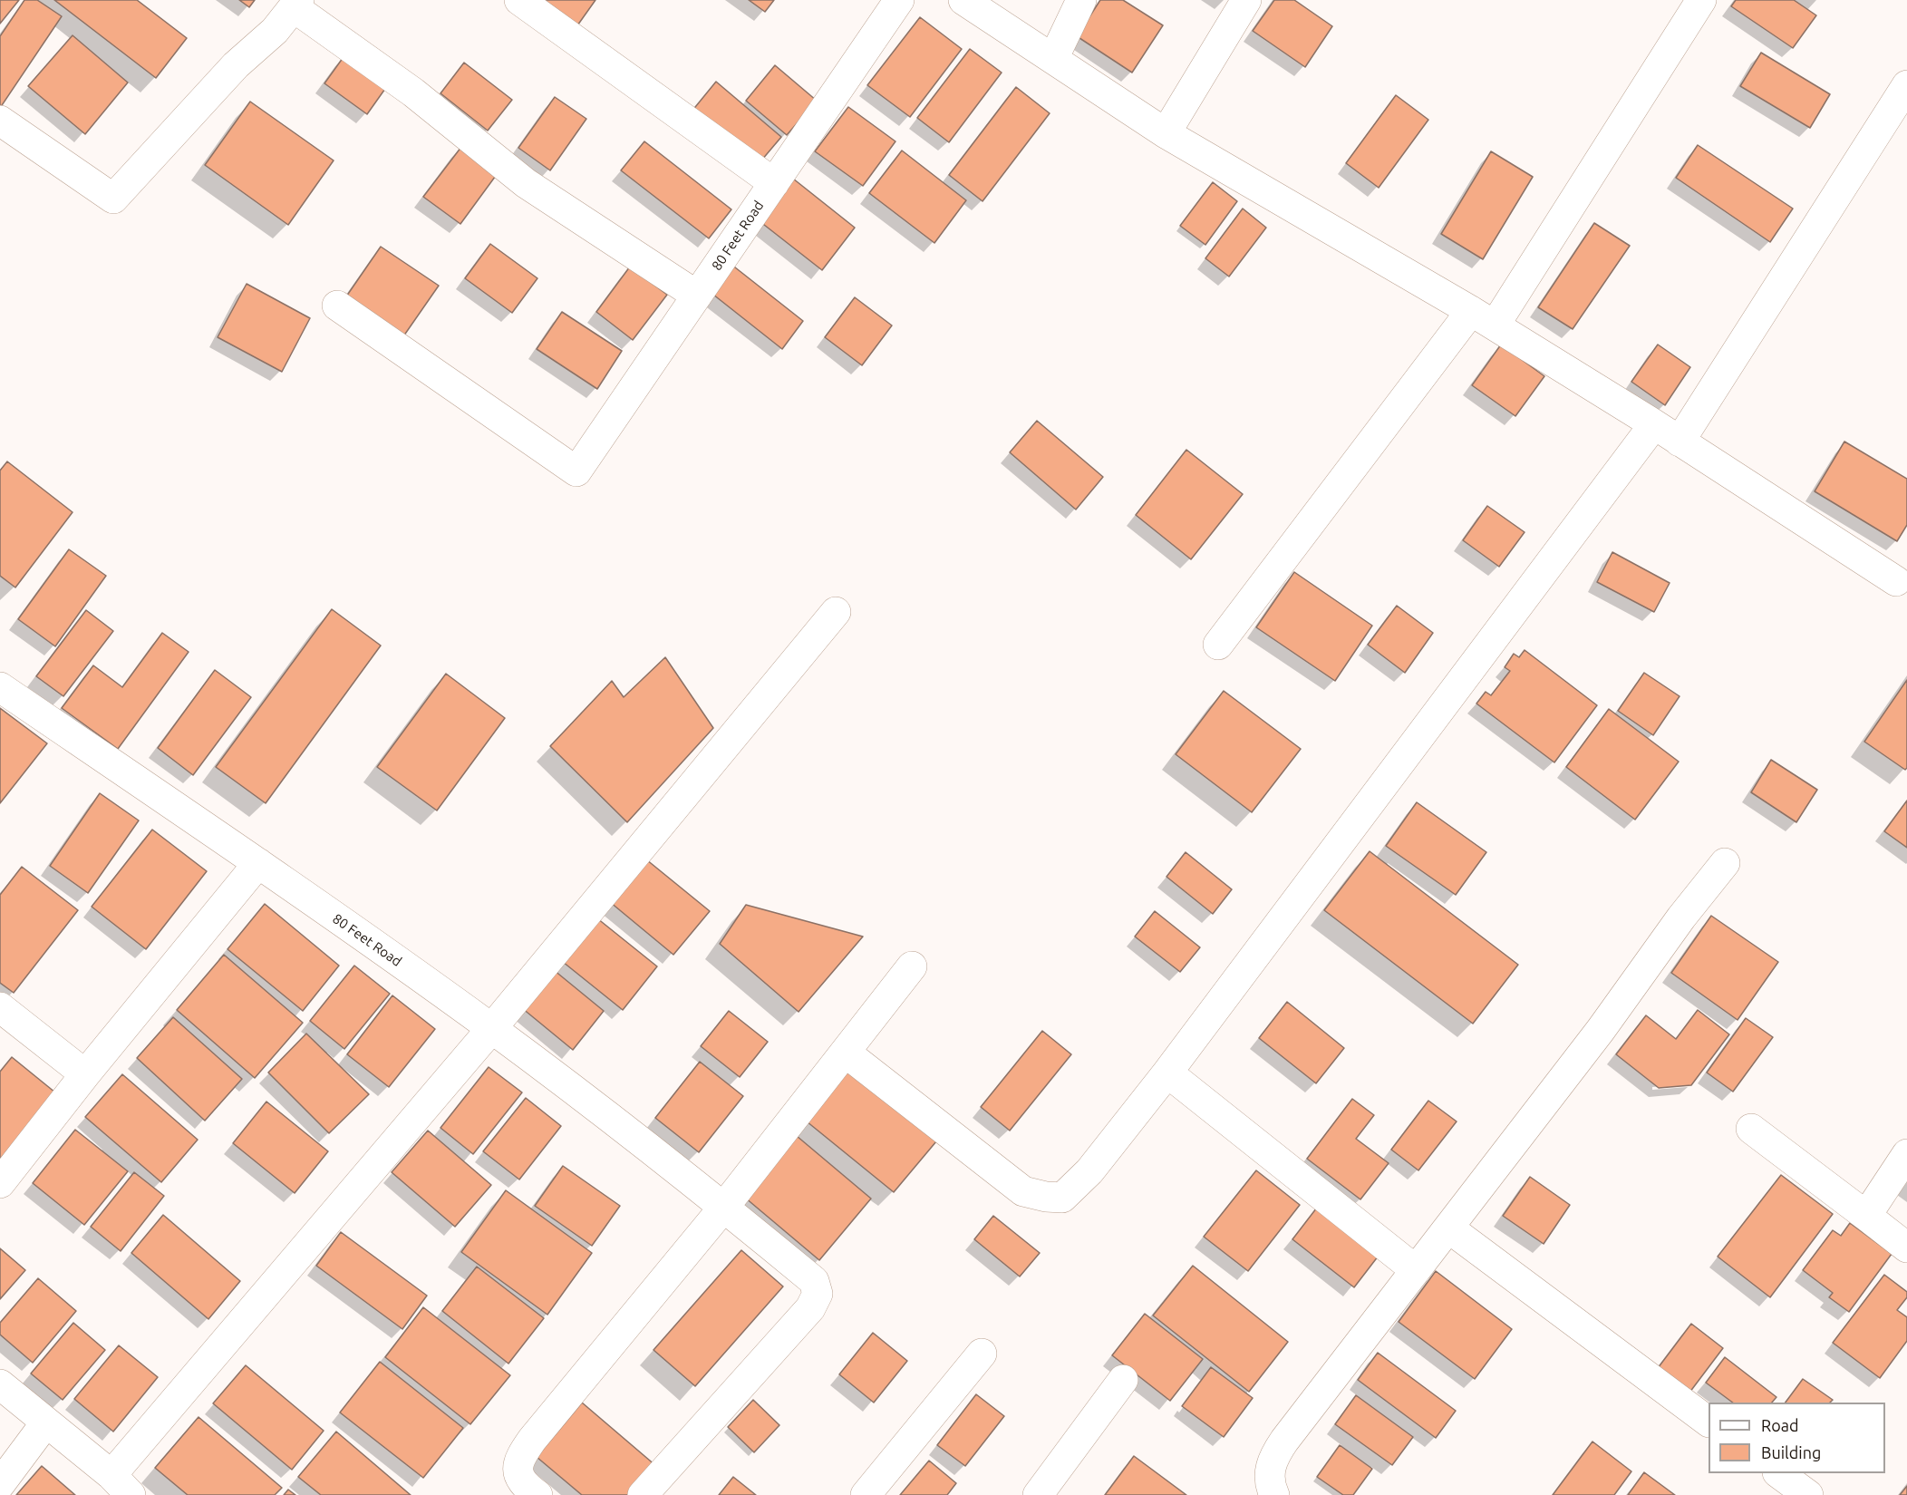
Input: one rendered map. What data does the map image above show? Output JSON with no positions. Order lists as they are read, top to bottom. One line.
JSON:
{"streets":{"street":["80 Feet Road"]},"legend":["Road","Building"]}
